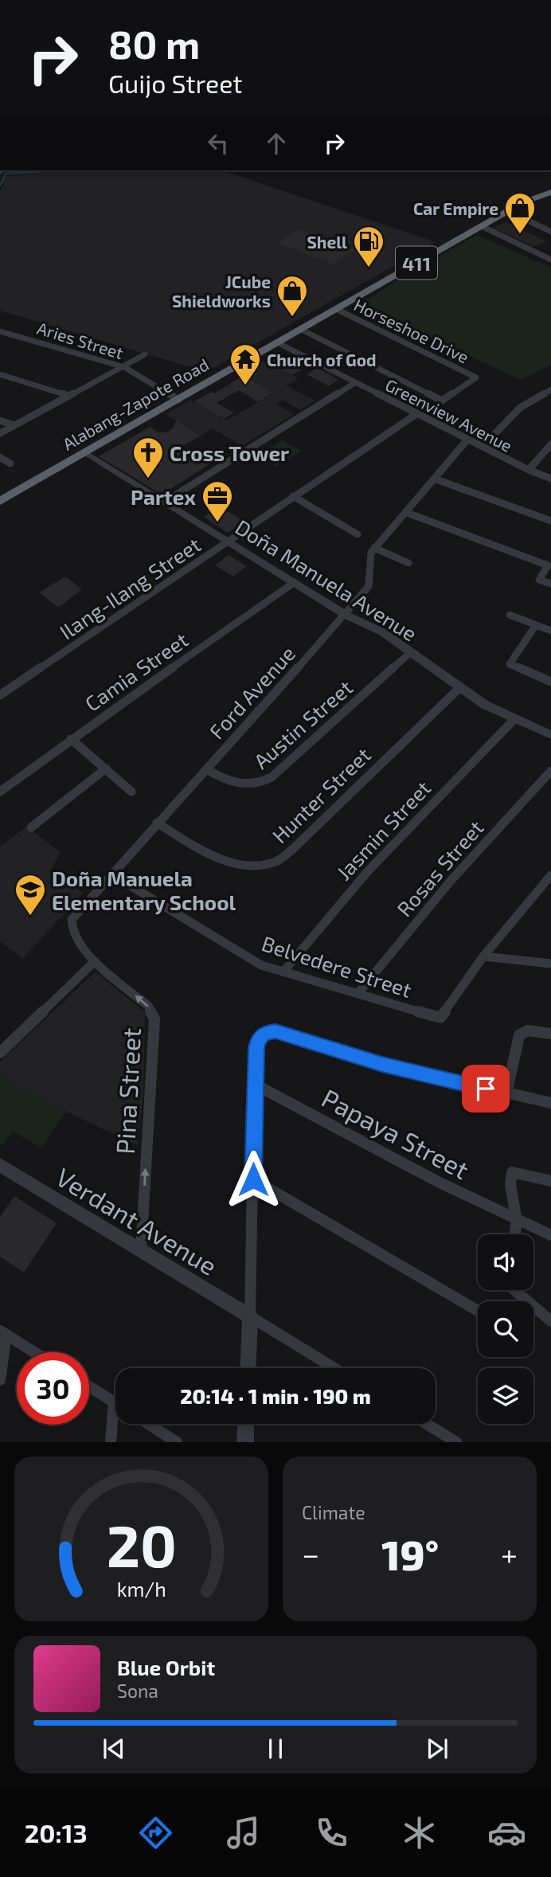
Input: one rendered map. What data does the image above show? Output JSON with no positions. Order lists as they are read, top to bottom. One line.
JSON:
{"streets":{"highway":["411","Alabang-Zapote Road"],"street":["Horseshoe Drive","Aries Street","Greenview Avenue","Doña Manuela Avenue","Ilang-Ilang Street","Camia Street","Ford Avenue","Austin Street","Hunter Street","Jasmin Street","Rosas Street","Belvedere Street","Pina Street","Papaya Street","Verdant Avenue"]},"crossings":[["Horseshoe Drive","Alabang-Zapote Road"],["Aries Street","Alabang-Zapote Road"],["Alabang-Zapote Road","Greenview Avenue"],["Alabang-Zapote Road","Doña Manuela Avenue"],["Greenview Avenue","Ilang-Ilang Street"],["Doña Manuela Avenue","Ilang-Ilang Street"],["Doña Manuela Avenue","Camia Street"],["Doña Manuela Avenue","Ford Avenue"],["Doña Manuela Avenue","Austin Street"],["Doña Manuela Avenue","Hunter Street"],["Doña Manuela Avenue","Jasmin Street"],["Ford Avenue","Austin Street"],["Ford Avenue","Hunter Street"],["Ford Avenue","Belvedere Street"],["Ford Avenue","Pina Street"],["Jasmin Street","Belvedere Street"],["Rosas Street","Belvedere Street"],["Pina Street","Verdant Avenue"]],"one_way":["Pina Street"],"places":{"shop":["Car Empire","JCube Shieldworks"],"fuel station":["Shell"],"temple":["Church of God"],"church":["Cross Tower"],"office":["Partex"],"school or university":["Doña Manuela Elementary School"]},"page":{"turn":["80 m","Guijo Street"],"limit":"30","trip":"20:14 · 1 min · 190 m","tile":"Climate","heat":["−","19°","+"],"song":["Blue Orbit","Sona"],"tabs":"20:13","gauge":["20","km/h"]}}
